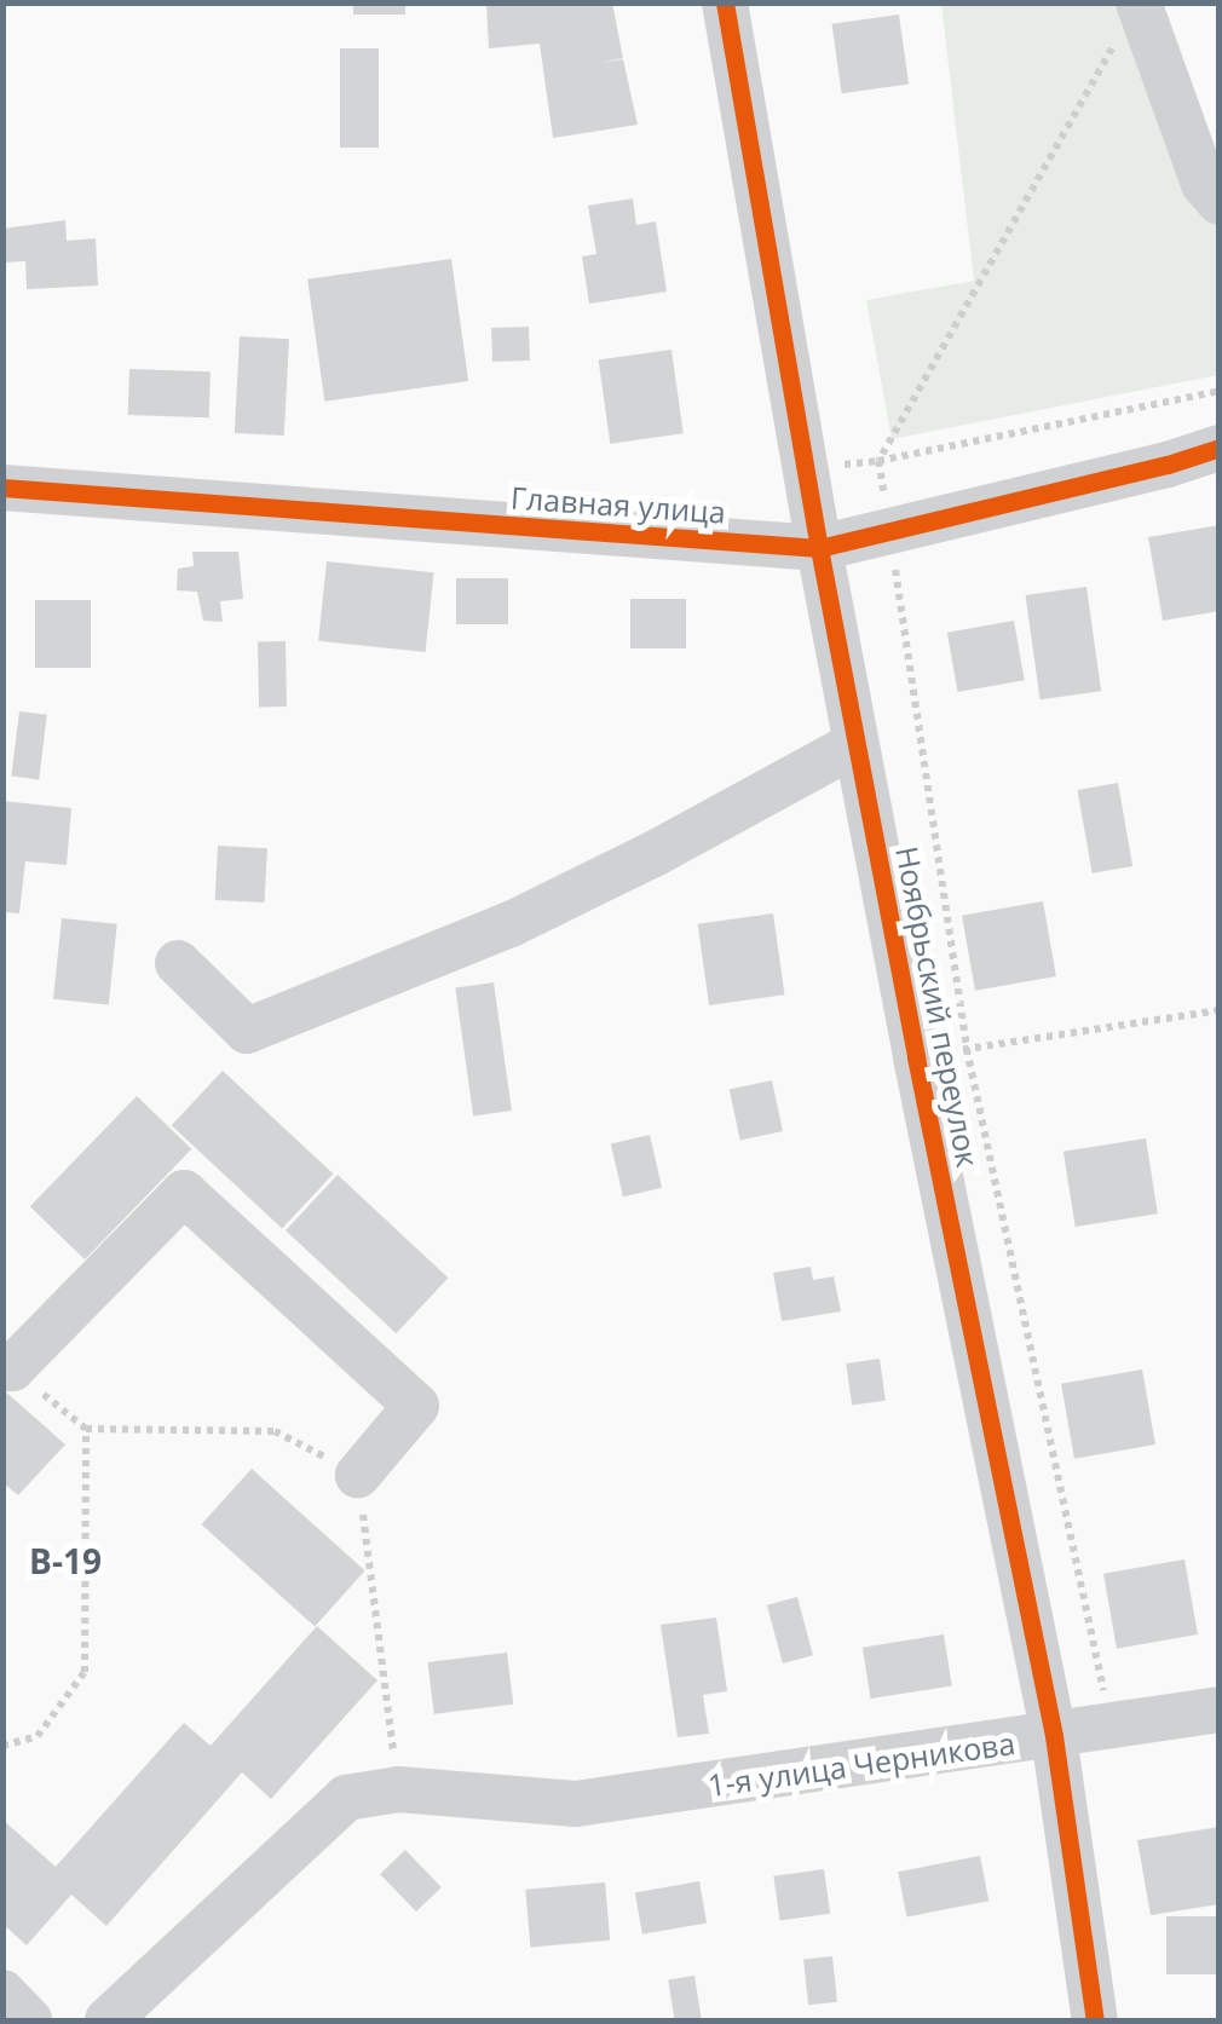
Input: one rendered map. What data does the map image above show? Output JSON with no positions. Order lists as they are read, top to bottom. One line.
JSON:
{"streets":{"street":["Главная улица","Ноябрьский переулок","1-я улица Черникова"]},"crossings":[["Главная улица","Ноябрьский переулок"],["Ноябрьский переулок","1-я улица Черникова"]],"districts":["В-19"]}
